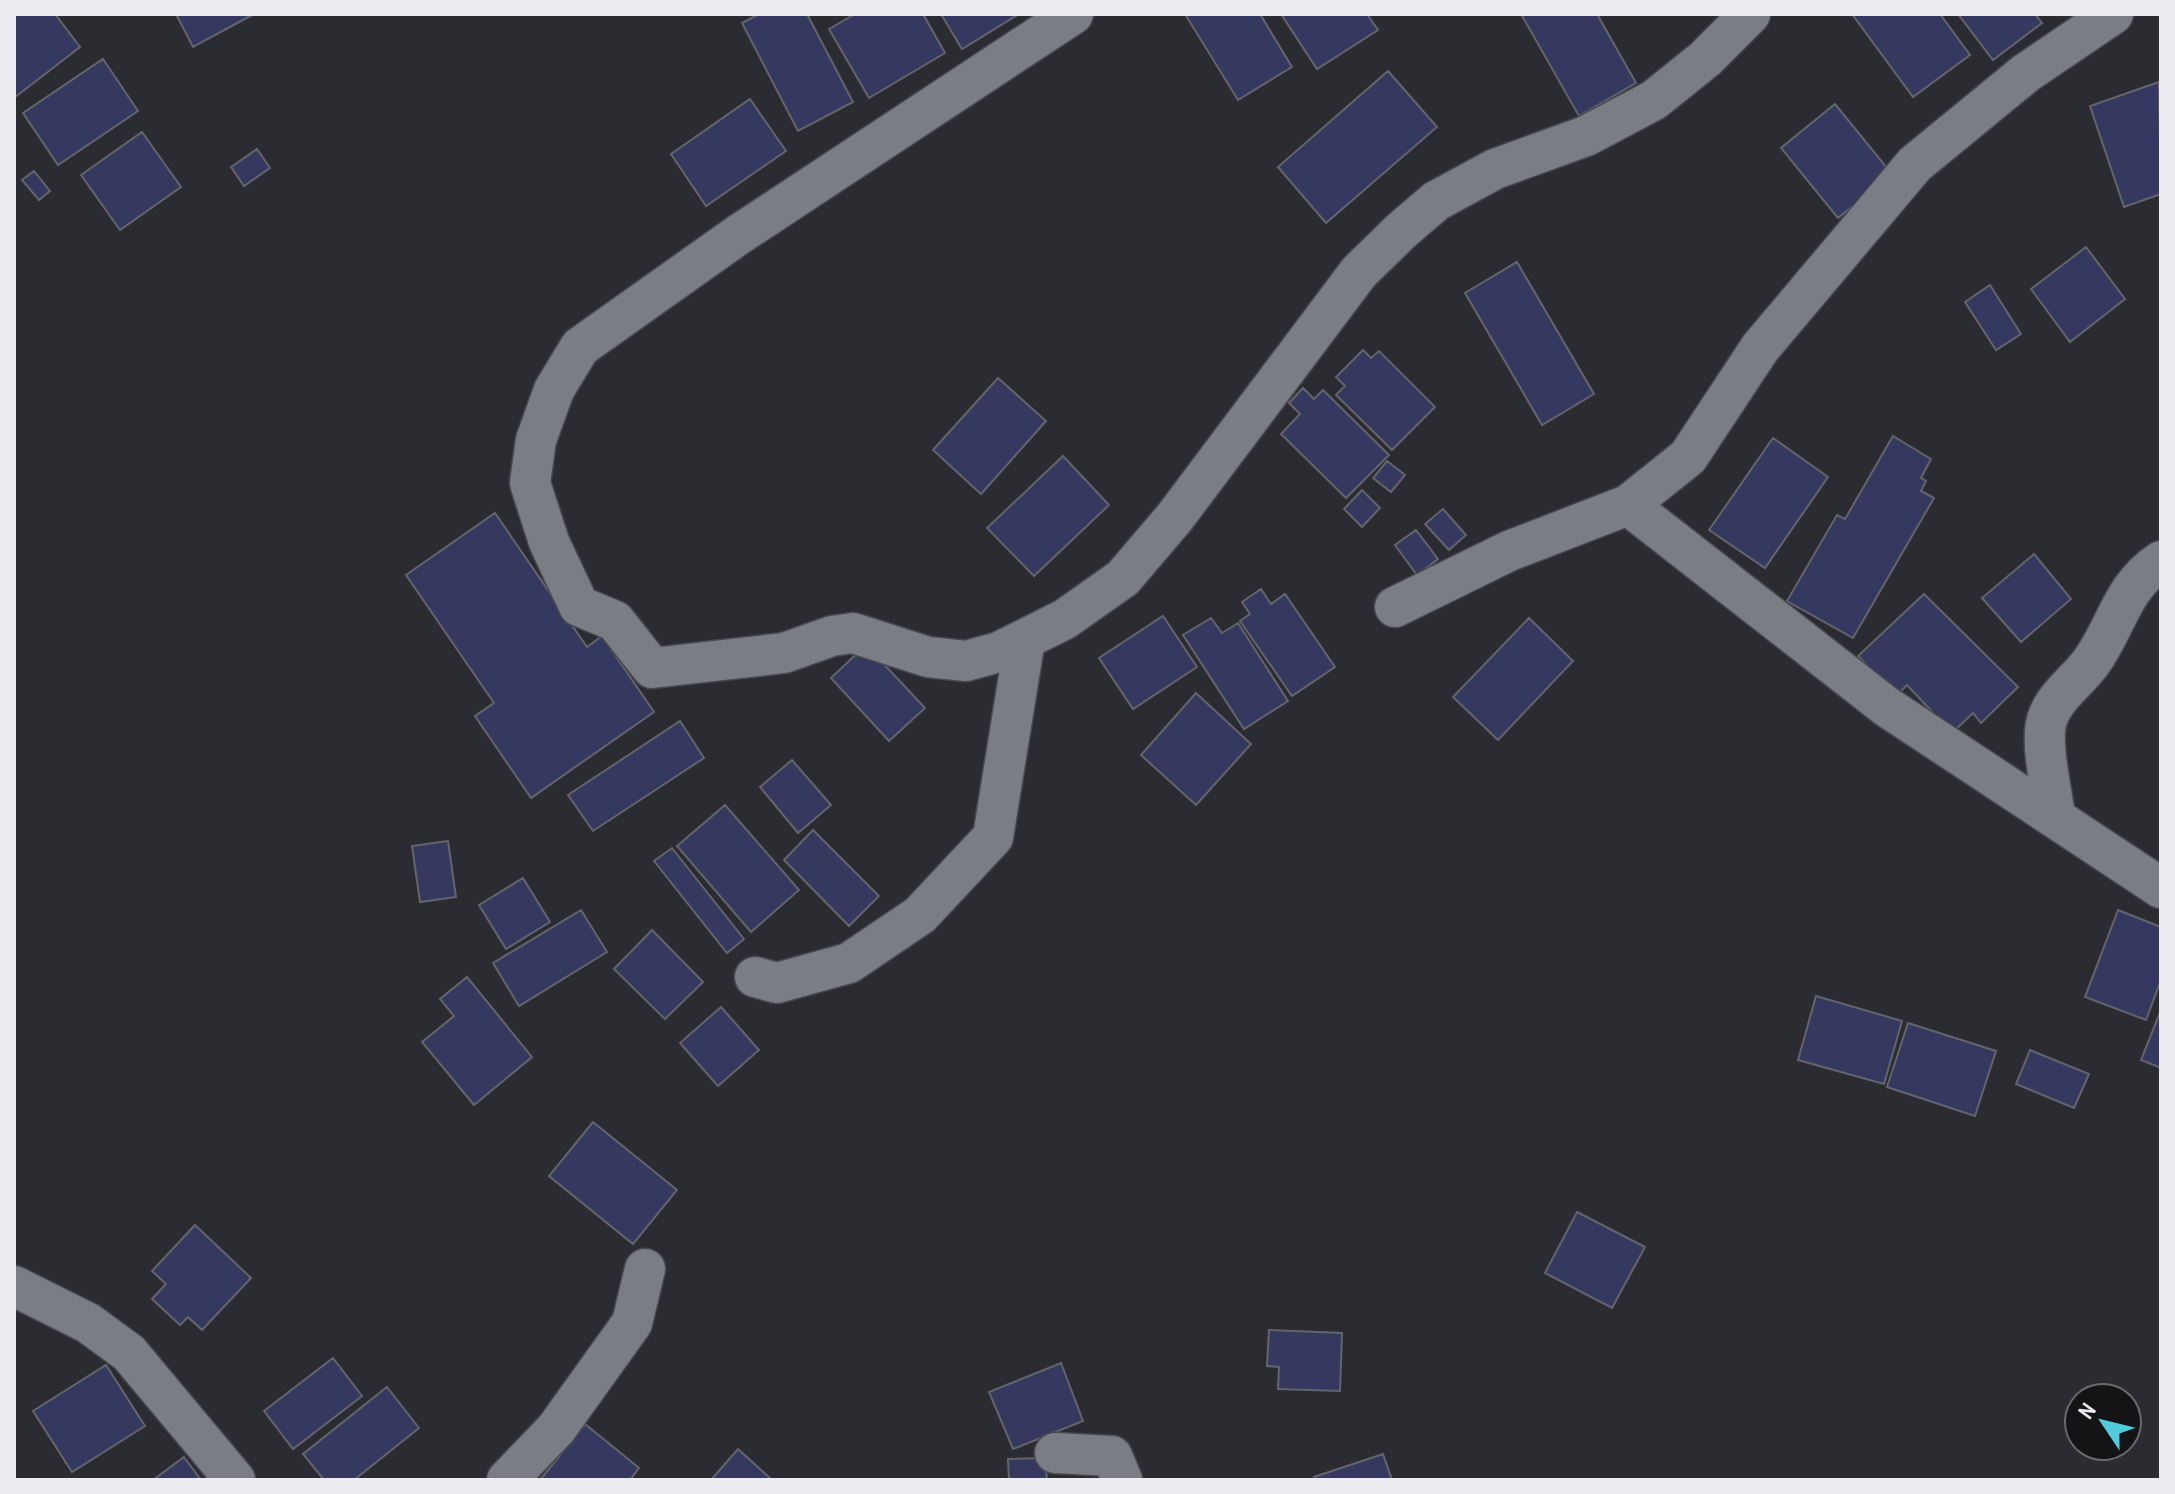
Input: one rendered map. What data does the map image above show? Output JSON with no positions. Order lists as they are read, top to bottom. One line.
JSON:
{"north":"top left"}
